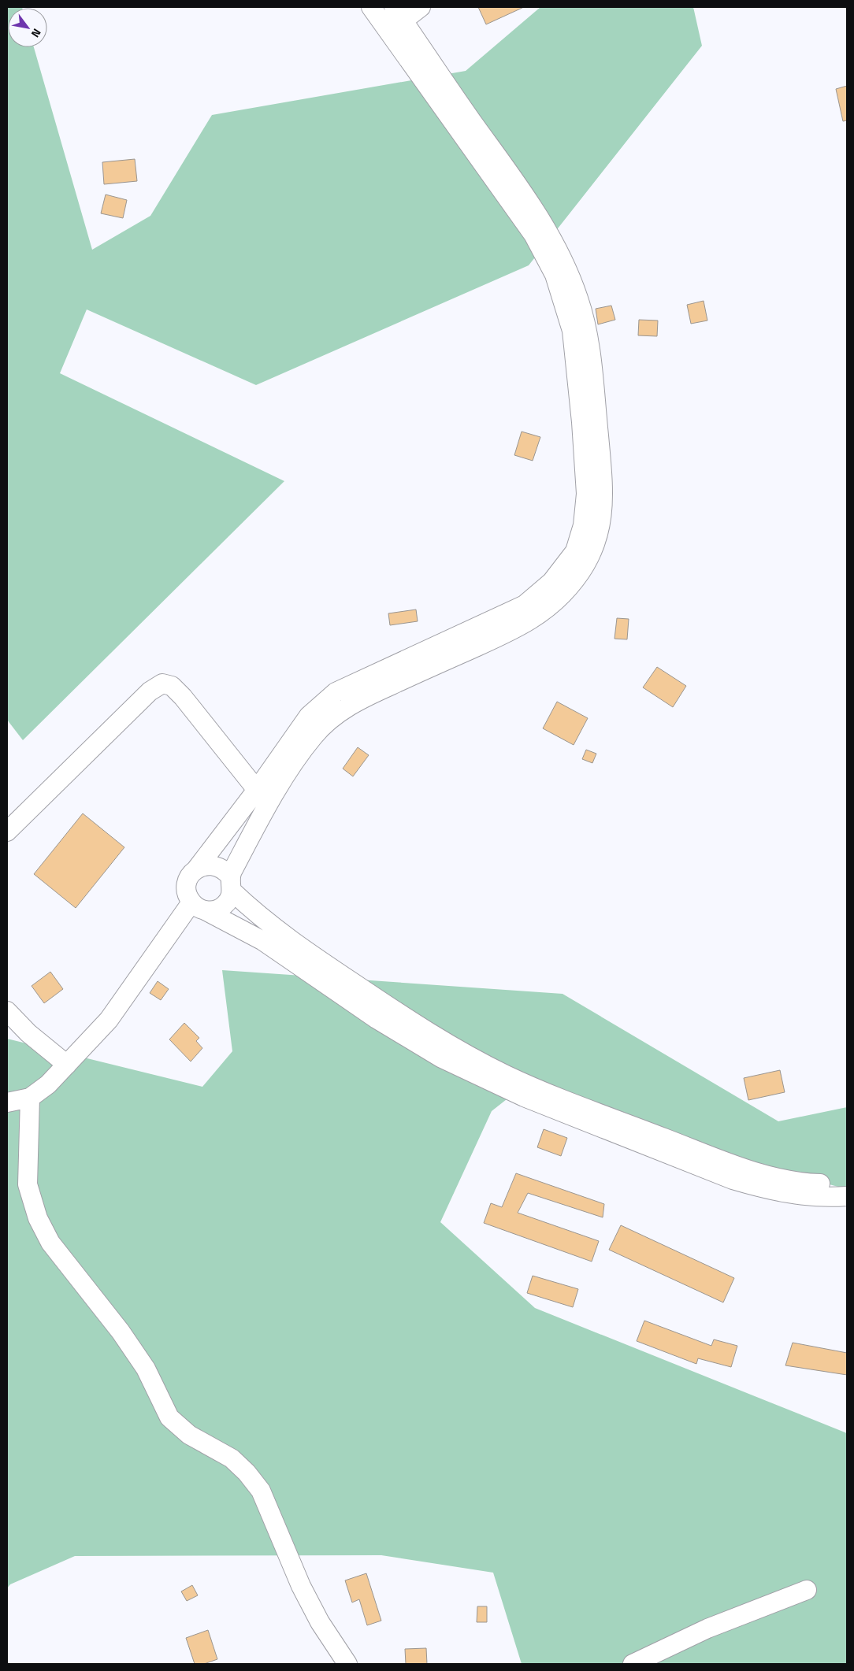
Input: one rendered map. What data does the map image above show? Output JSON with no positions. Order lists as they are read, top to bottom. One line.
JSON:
{"north":"bottom right"}
